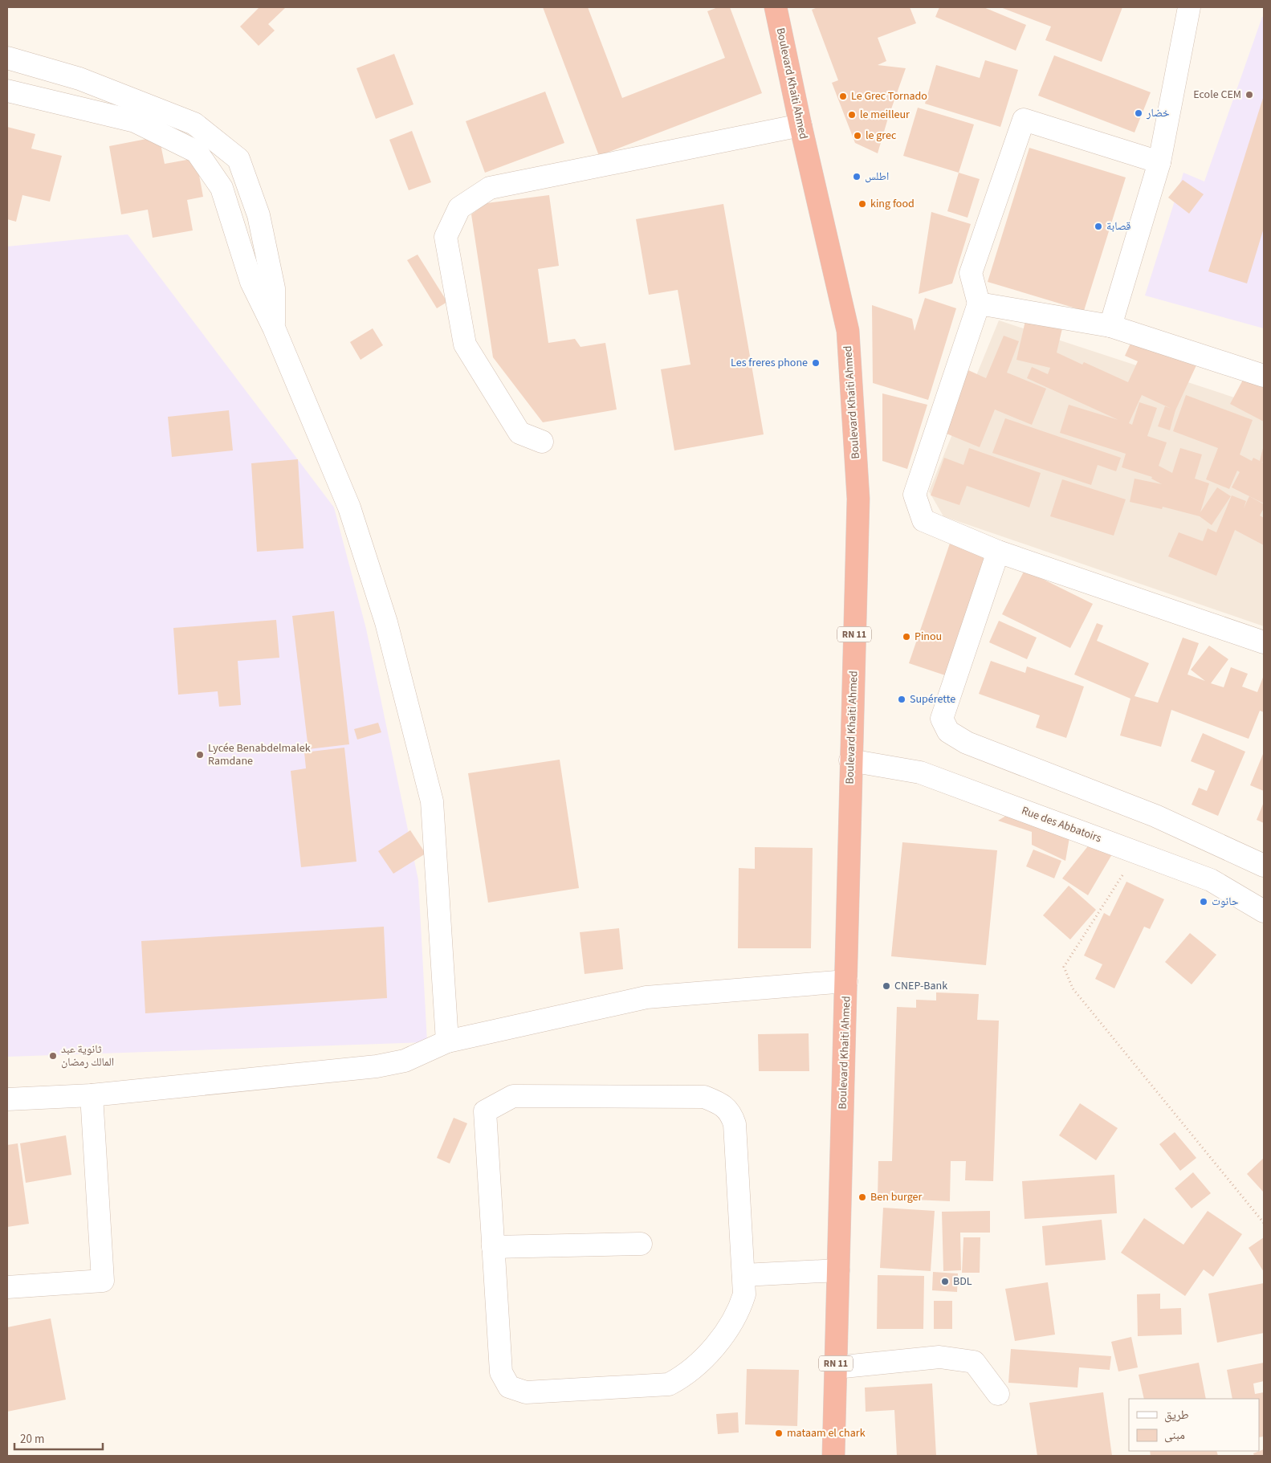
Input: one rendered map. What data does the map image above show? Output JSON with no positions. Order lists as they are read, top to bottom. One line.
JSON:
{"streets":{"highway":["Boulevard Khaiti Ahmed","RN 11"],"street":["Rue des Abbatoirs"]},"crossings":[["Boulevard Khaiti Ahmed","Rue des Abbatoirs"]],"places":["Ecole CEM","Le Grec Tornado","خضار","le meilleur","le grec","اطلس","king food","قصابة","Les freres phone","Pinou","Supérette","Lycée Benabdelmalek Ramdane","حانوت","CNEP-Bank","ثانوية عبد المالك رمضان","Ben burger","BDL","mataam el chark"],"legend":["طريق","مبنى"],"scale_bar":"20 m"}
